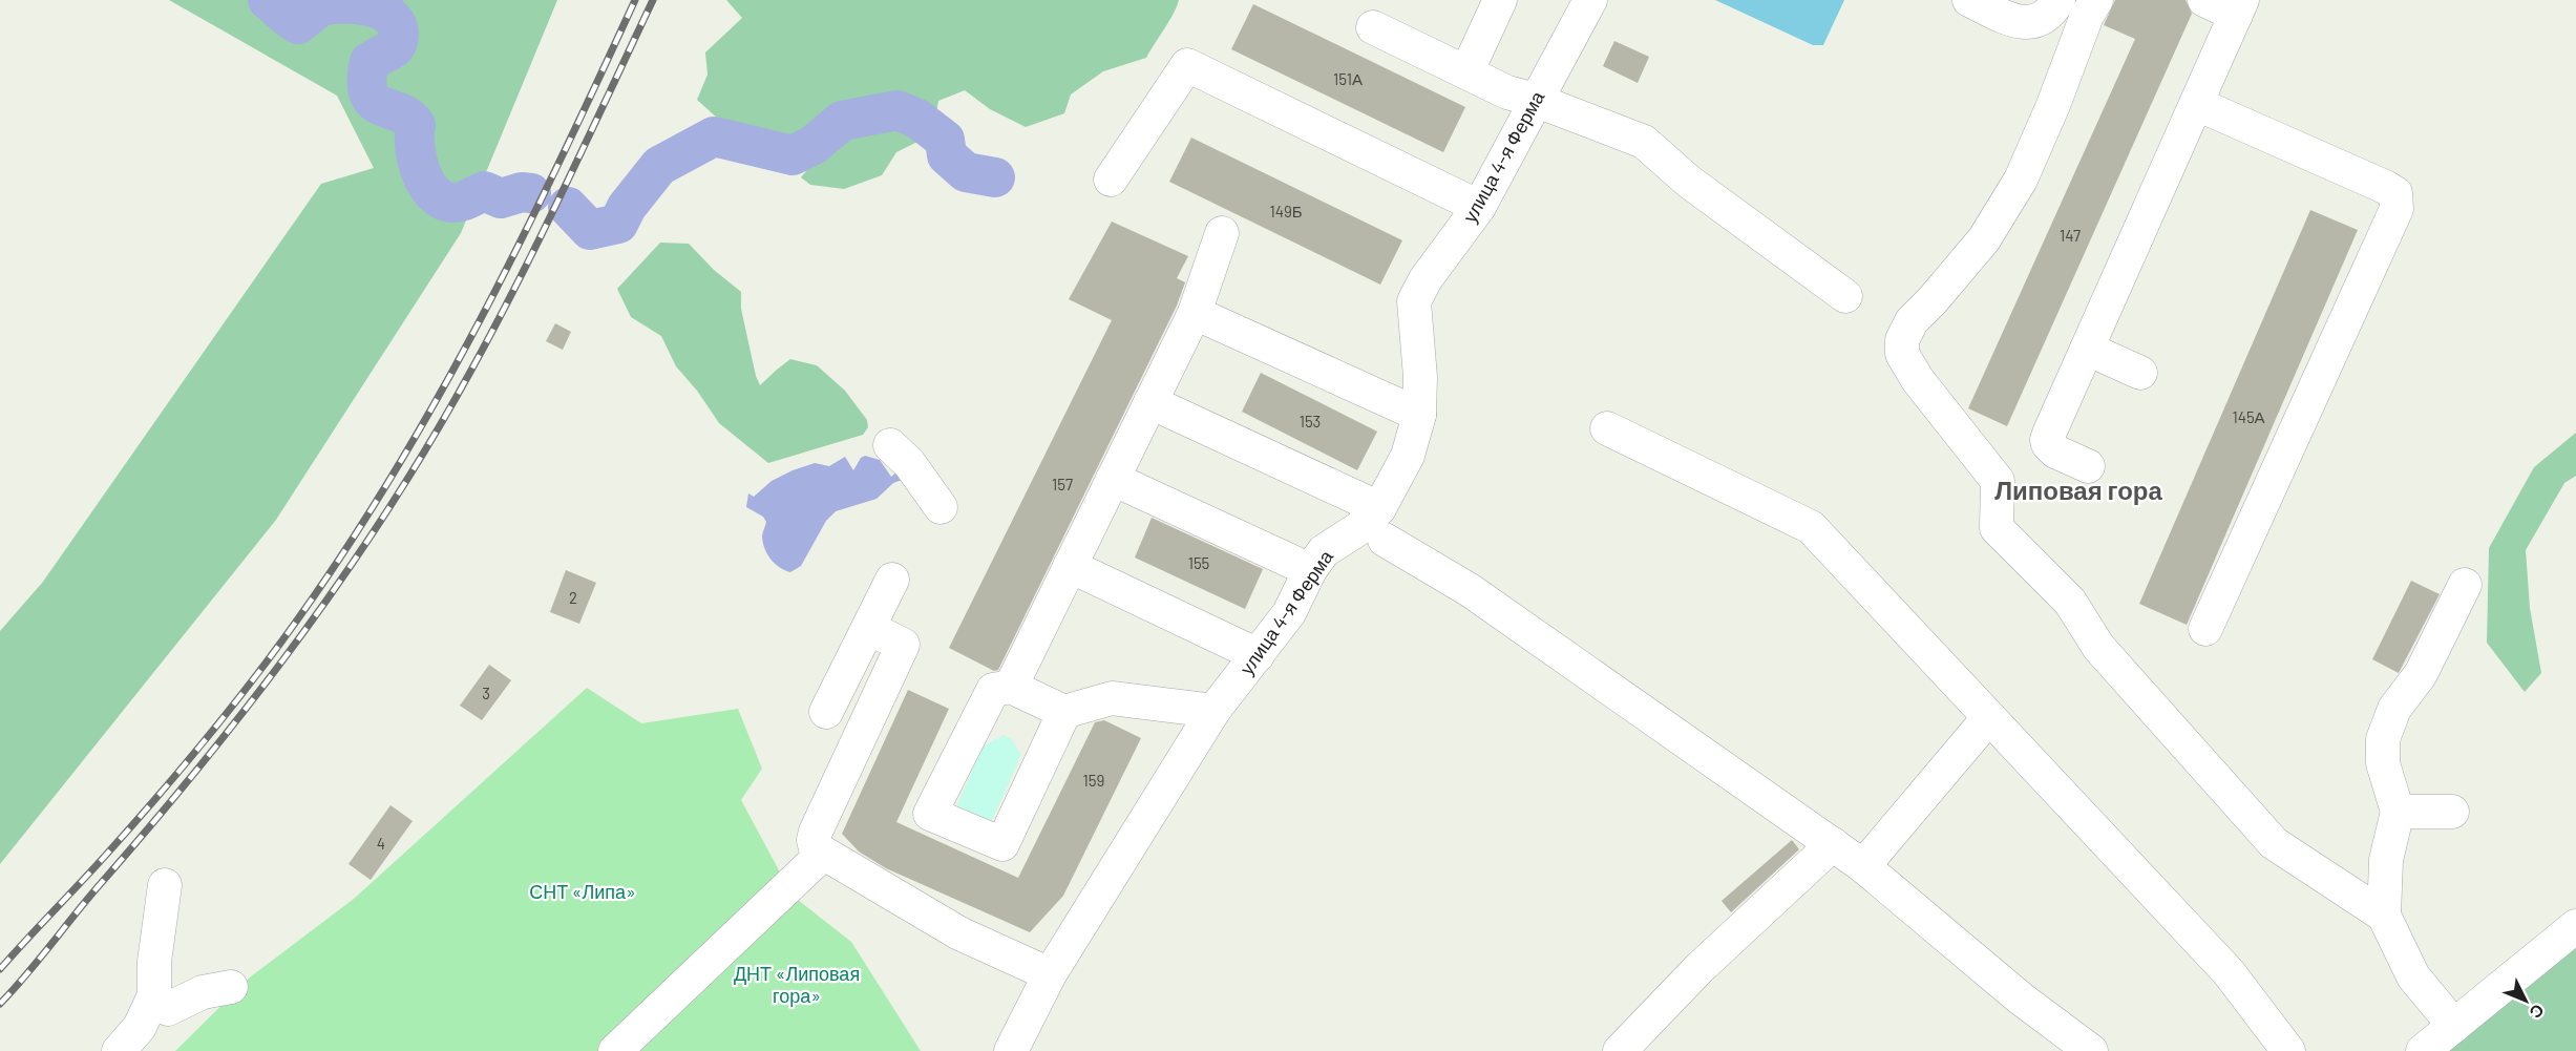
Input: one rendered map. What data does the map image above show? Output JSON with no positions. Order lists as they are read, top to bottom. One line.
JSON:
{"streets":{"street":["улица 4-я Ферма"]},"districts":["Липовая гора"],"parks":["СНТ «Липа»","ДНТ «Липовая гора»"],"house_numbers":["151А","149Б","147","145А","153","157","155","2","3","159","4"],"north":"bottom right"}
